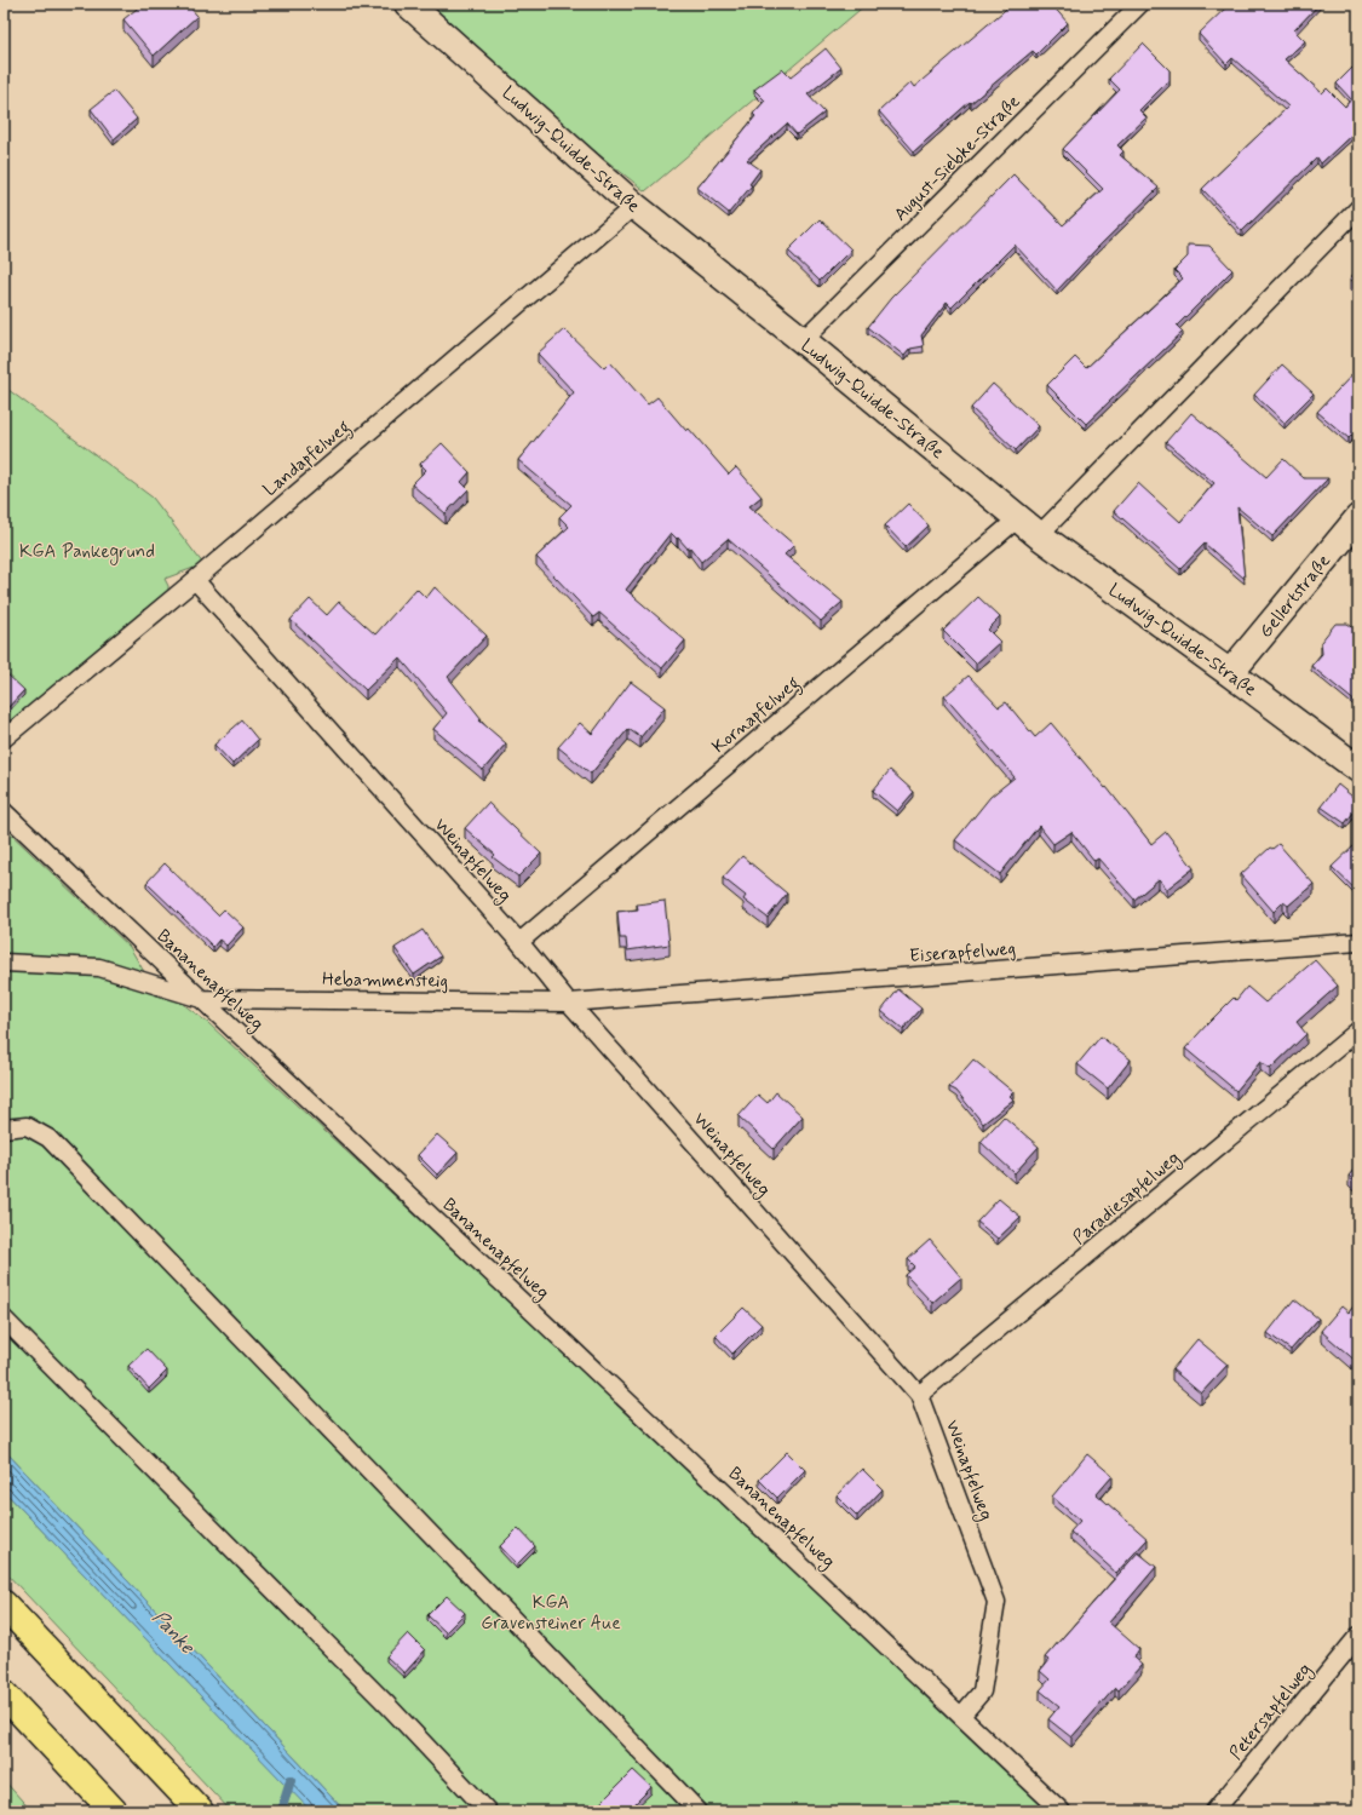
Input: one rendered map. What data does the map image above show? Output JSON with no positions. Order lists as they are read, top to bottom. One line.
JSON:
{"streets":{"street":["Ludwig-Quidde-Straße","Gellertstraße"],"lane":["August-Siebke-Straße","Landapfelweg","Kornapfelweg","Weinapfelweg","Eiserapfelweg","Bananenapfelweg","Hebammensteig","Paradiesapfelweg","Petersapfelweg"]},"crossings":[["Ludwig-Quidde-Straße","August-Siebke-Straße"],["Ludwig-Quidde-Straße","Landapfelweg"],["Ludwig-Quidde-Straße","Gellertstraße"],["Ludwig-Quidde-Straße","Kornapfelweg"],["Landapfelweg","Weinapfelweg"],["Kornapfelweg","Weinapfelweg"],["Weinapfelweg","Eiserapfelweg"],["Weinapfelweg","Bananenapfelweg"],["Weinapfelweg","Hebammensteig"],["Weinapfelweg","Paradiesapfelweg"],["Eiserapfelweg","Hebammensteig"],["Bananenapfelweg","Hebammensteig"]],"water":["Panke"],"parks":["KGA Pankegrund","KGA Gravensteiner Aue"]}
